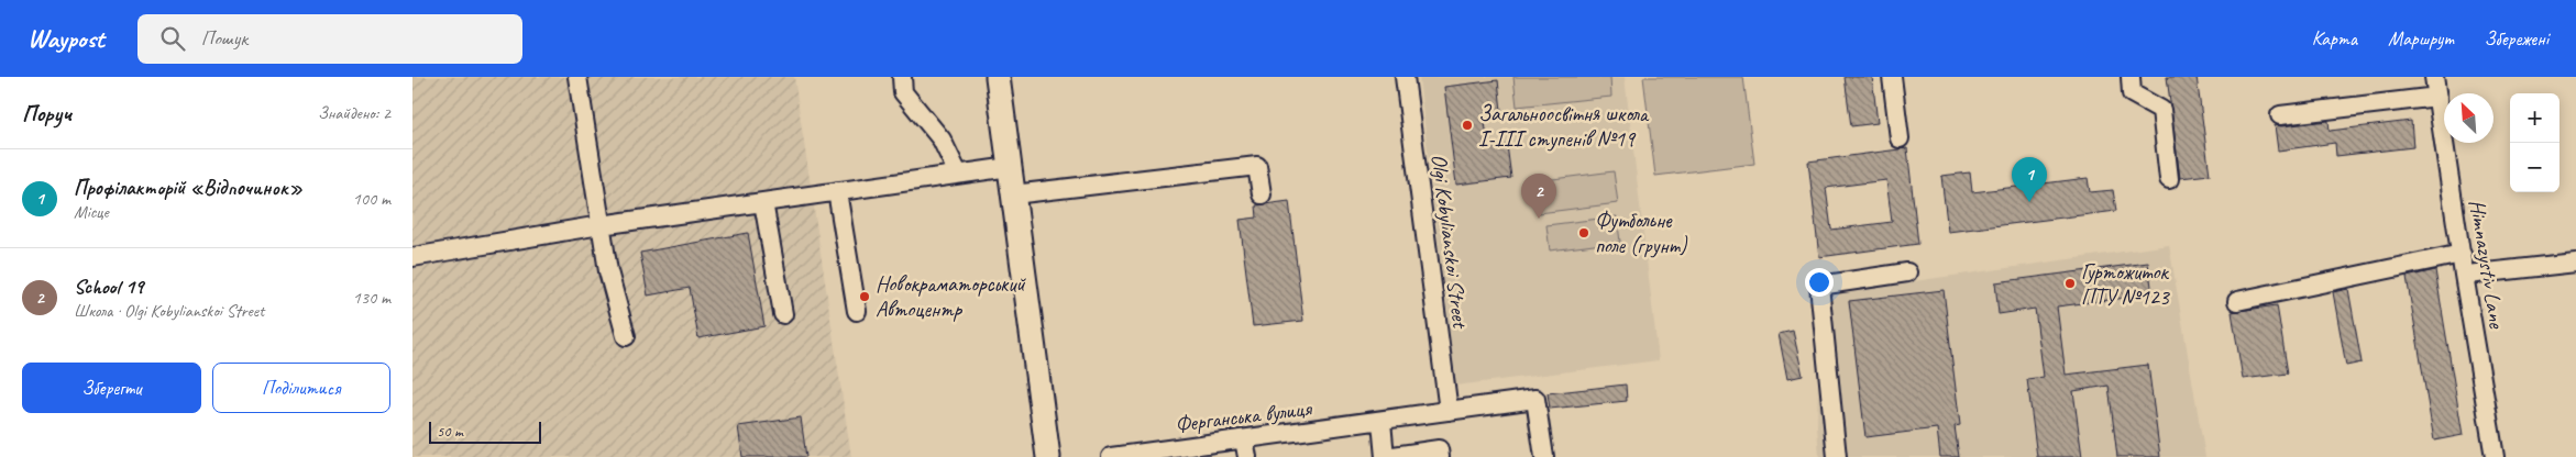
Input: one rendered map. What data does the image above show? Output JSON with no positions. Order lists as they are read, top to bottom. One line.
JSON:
{"streets":{"street":["Olgi Kobylianskoi Street","Himnazystiv Lane","Ферганська вулиця"]},"crossings":[["Olgi Kobylianskoi Street","Ферганська вулиця"]],"places":["Загальноосвітня школа І-ІІІ ступенів №19","Футбольне поле (грунт)","Гуртожиток ПТУ №123","Новокраматорський Автоцентр"],"scale_bar":"50 m","north":"top left","page":{"header":"Waypost","search":"Пошук","nav":["Карта","Маршрут","Збережені"],"heading":["Поруч","Знайдено: 2"],"map_buttons":["+","−"],"list":[{"mark":"1","name":"Профілакторій «Відпочинок»","note":"Місце","value":"100 m"},{"mark":"2","name":"School 19","note":"Школа · Olgi Kobylianskoi Street","value":"130 m"}],"pins":["1","2"],"buttons":["Зберегти","Поділитися"],"scale":"50 m"}}
